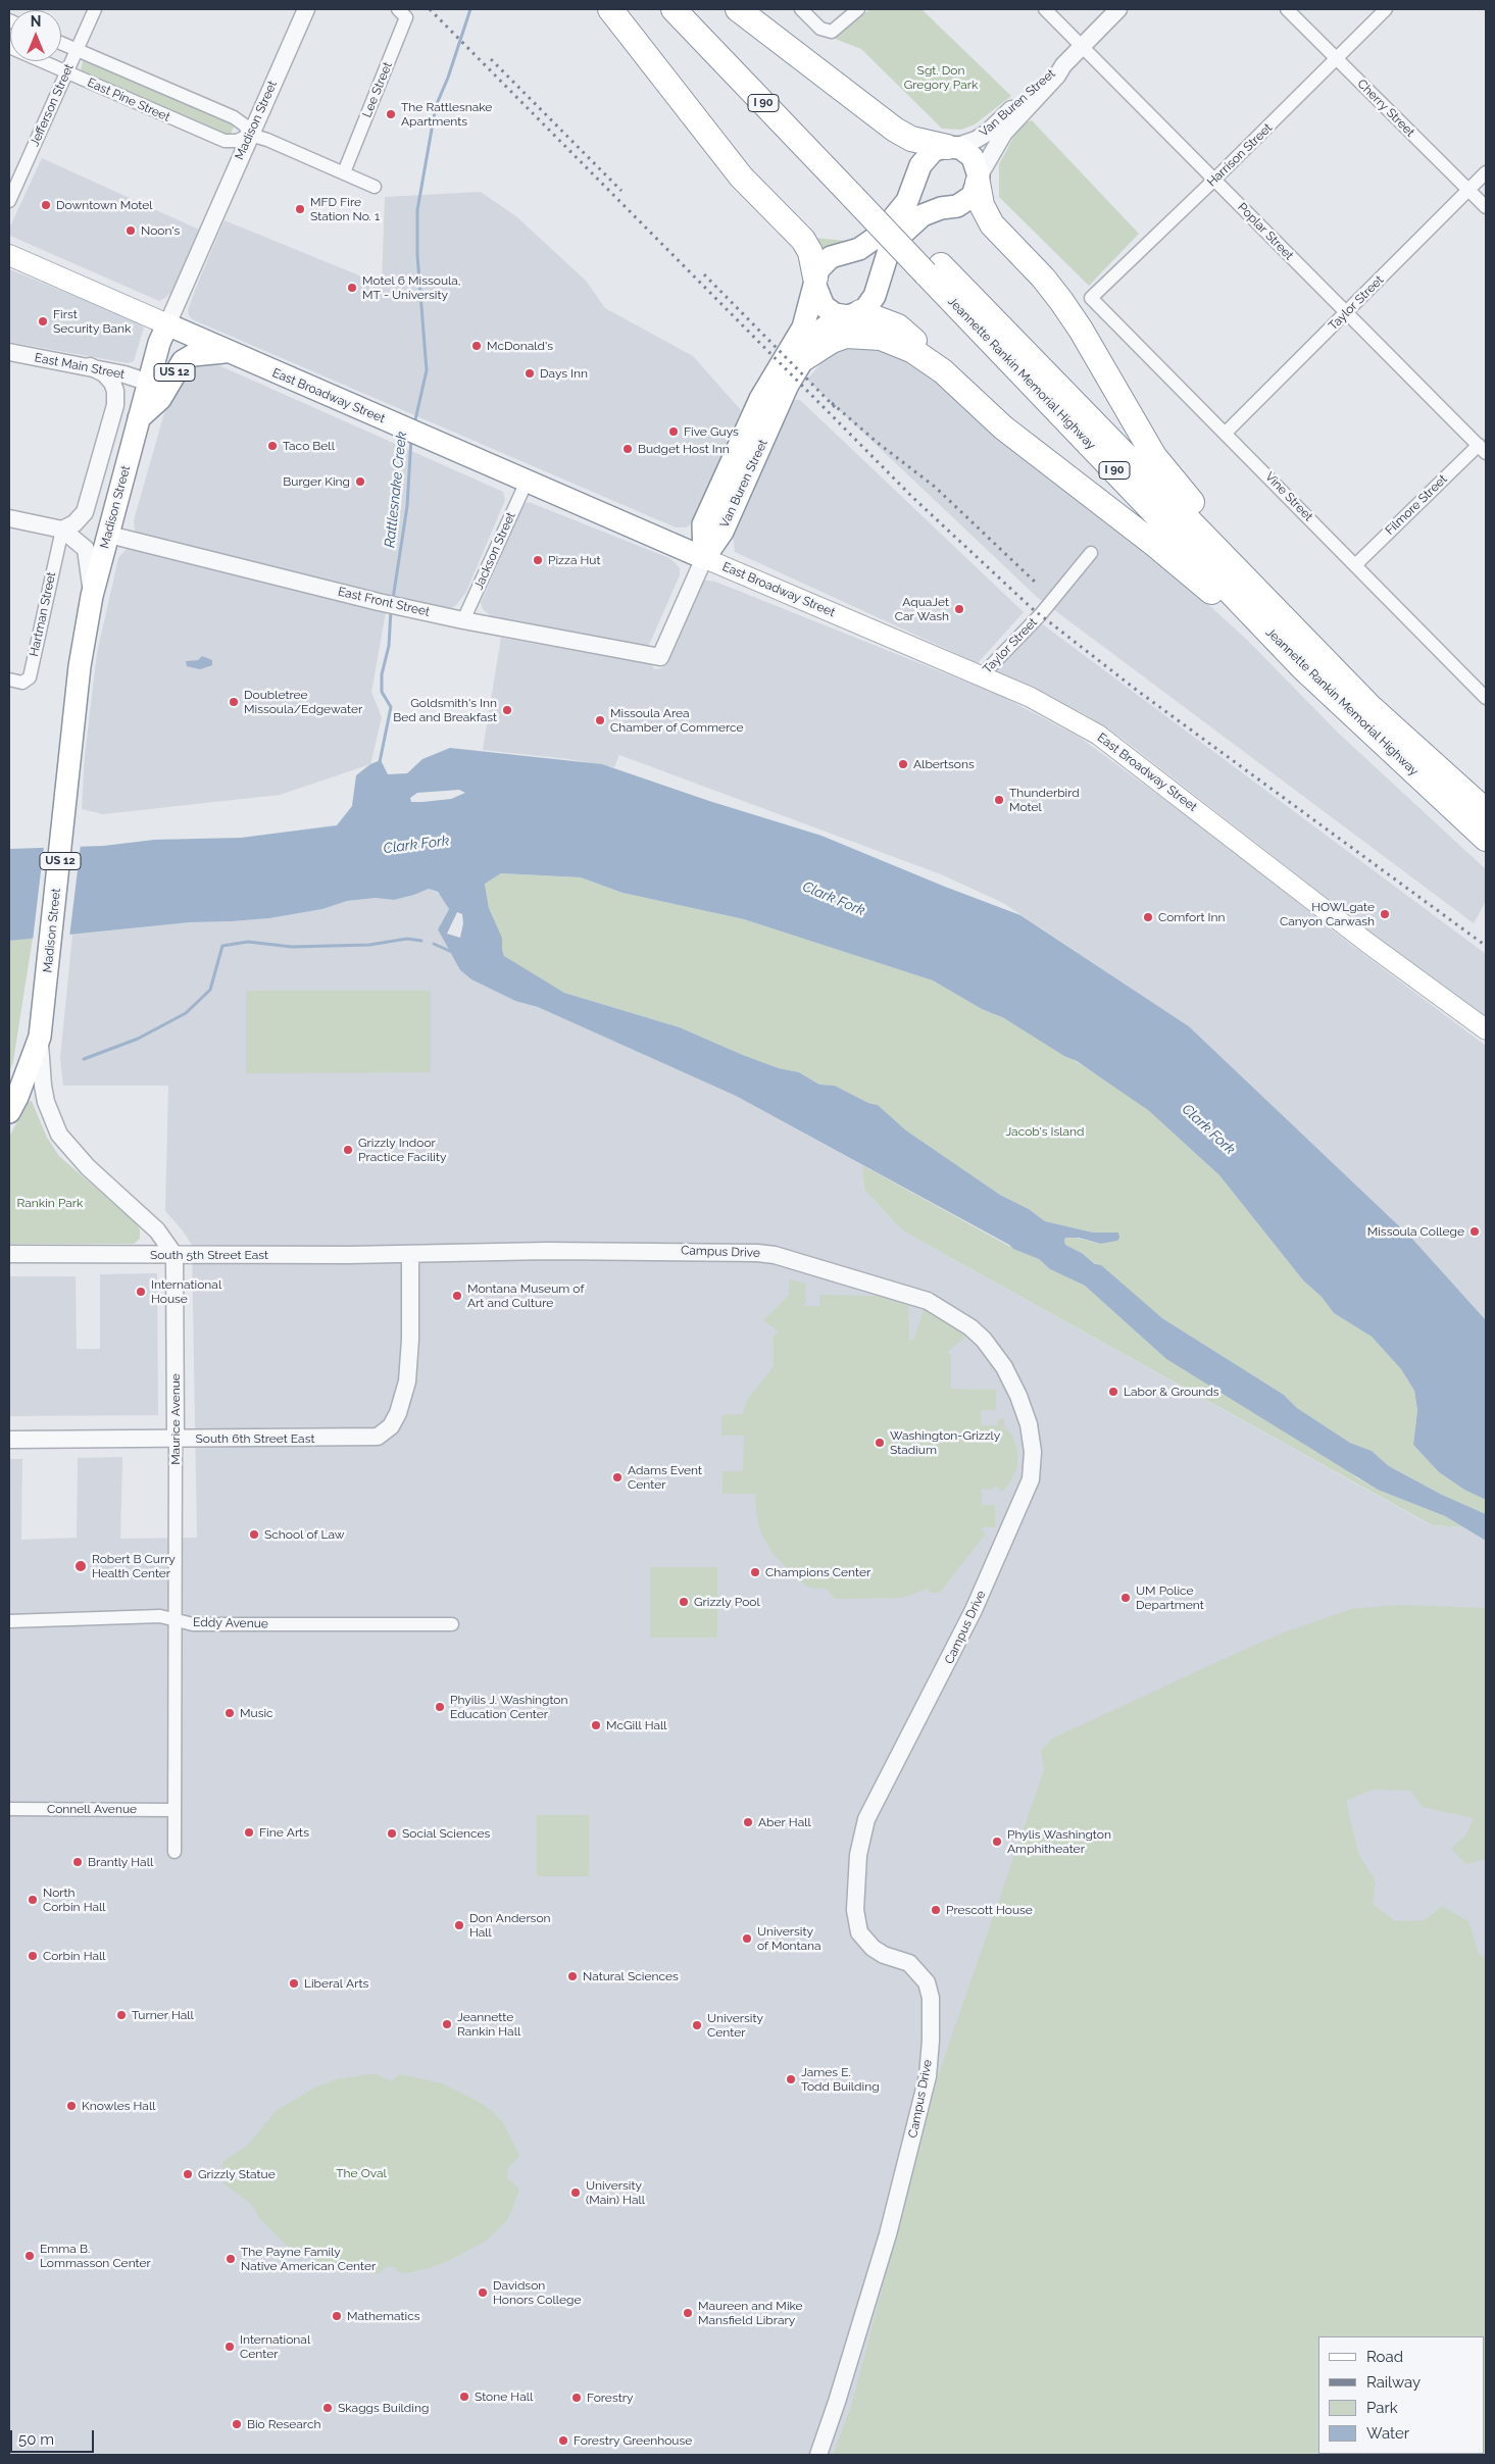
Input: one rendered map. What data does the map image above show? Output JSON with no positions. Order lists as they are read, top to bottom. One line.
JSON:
{"streets":{"highway":["I 90","Van Buren Street","Madison Street","US 12","Jeannette Rankin Memorial Highway","East Broadway Street"],"street":["Lee Street","East Pine Street","Jefferson Street","Cherry Street","Harrison Street","Poplar Street","Taylor Street","East Main Street","Vine Street","Filmore Street","Jackson Street","East Front Street","Hartman Street","Campus Drive","South 5th Street East","Maurice Avenue","South 6th Street East","Eddy Avenue","Connell Avenue"]},"crossings":[["Lee Street","East Pine Street"],["East Pine Street","Jefferson Street"],["East Pine Street","Madison Street"],["Van Buren Street","East Broadway Street"],["Van Buren Street","East Front Street"],["Cherry Street","Harrison Street"],["Cherry Street","Taylor Street"],["Madison Street","East Main Street"],["Madison Street","US 12"],["Madison Street","East Broadway Street"],["Madison Street","East Front Street"],["Harrison Street","Poplar Street"],["Harrison Street","Vine Street"],["Poplar Street","Taylor Street"],["Poplar Street","Filmore Street"],["Taylor Street","East Broadway Street"],["Taylor Street","Vine Street"],["US 12","East Broadway Street"],["US 12","South 5th Street East"],["US 12","Maurice Avenue"],["East Broadway Street","Jackson Street"],["East Broadway Street","East Front Street"],["Vine Street","Filmore Street"],["Jackson Street","East Front Street"],["Campus Drive","South 5th Street East"],["Campus Drive","South 6th Street East"],["South 5th Street East","Maurice Avenue"],["South 5th Street East","South 6th Street East"],["Maurice Avenue","South 6th Street East"],["Maurice Avenue","Eddy Avenue"],["Maurice Avenue","Connell Avenue"]],"water":["Rattlesnake Creek","Clark Fork"],"parks":["Sgt. Don Gregory Park","Jacob's Island","Rankin Park","The Oval"],"places":["The Rattlesnake Apartments","Downtown Motel","MFD Fire Station No. 1","Noon's","Motel 6 Missoula, MT - University","First Security Bank","McDonald's","Days Inn","Five Guys","Taco Bell","Budget Host Inn","Burger King","Pizza Hut","AquaJet Car Wash","Doubletree Missoula/Edgewater","Goldsmith's Inn Bed and Breakfast","Missoula Area Chamber of Commerce","Albertsons","Thunderbird Motel","HOWLgate Canyon Carwash","Comfort Inn","Grizzly Indoor Practice Facility","Missoula College","International House","Montana Museum of Art and Culture","Labor & Grounds","Washington-Grizzly Stadium","Adams Event Center","School of Law","Robert B Curry Health Center","Champions Center","UM Police Department","Grizzly Pool","Phyilis J. Washington Education Center","Music","McGill Hall","Aber Hall","Fine Arts","Social Sciences","Phylis Washington Amphitheater","Brantly Hall","North Corbin Hall","Prescott House","Don Anderson Hall","University of Montana","Corbin Hall","Natural Sciences","Liberal Arts","Turner Hall","Jeannette Rankin Hall","University Center","James E. Todd Building","Knowles Hall","Grizzly Statue","University (Main) Hall","Emma B. Lommasson Center","The Payne Family Native American Center","Davidson Honors College","Maureen and Mike Mansfield Library","Mathematics","International Center","Stone Hall","Forestry","Skaggs Building","Bio Research","Forestry Greenhouse"],"legend":["Road","Railway","Park","Water"],"scale_bar":"50 m","north":"top"}
